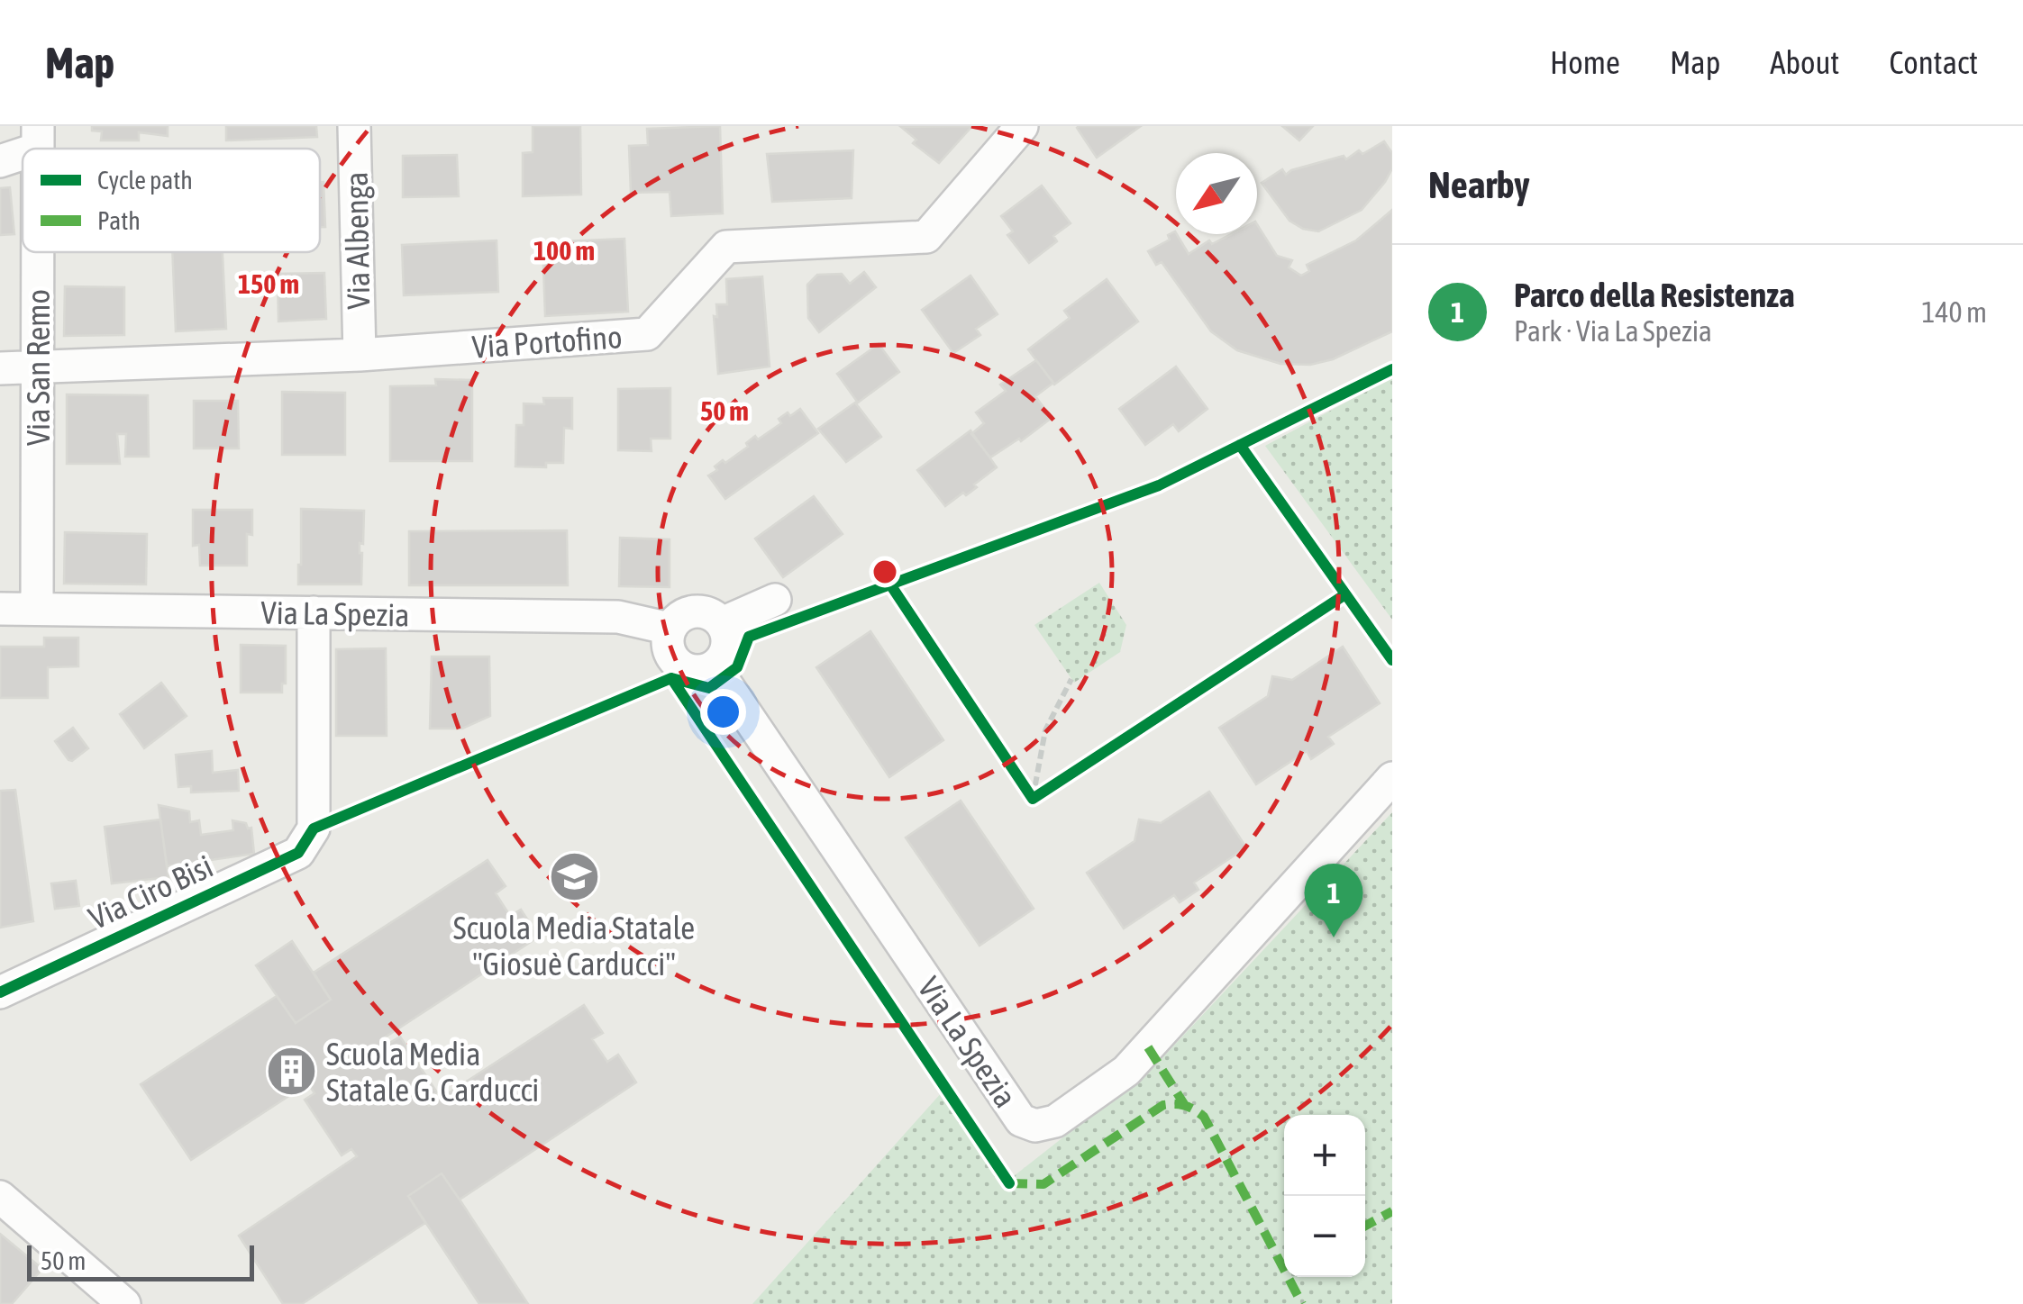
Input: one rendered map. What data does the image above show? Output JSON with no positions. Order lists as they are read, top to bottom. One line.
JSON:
{"streets":{"street":["Via Albenga","Via Portofino","Via San Remo","Via La Spezia","Via Ciro Bisi"]},"crossings":[["Via Albenga","Via Portofino"],["Via Portofino","Via San Remo"],["Via San Remo","Via La Spezia"],["Via La Spezia","Via Ciro Bisi"]],"places":{"school or university":["Scuola Media Statale \"Giosuè Carducci\""],"building":["Scuola Media Statale G. Carducci"]},"legend":["Cycle path","Path"],"scale_bar":"50 m","north":"bottom left","page":{"header":"Map","nav":["Home","Map","About","Contact"],"heading":"Nearby","list":[{"mark":"1","name":"Parco della Resistenza","note":"Park · Via La Spezia","value":"140 m"}],"pins":"1","map_buttons":["+","−"],"scale":"50 m"},"rings":["100 m","150 m","50 m"]}
